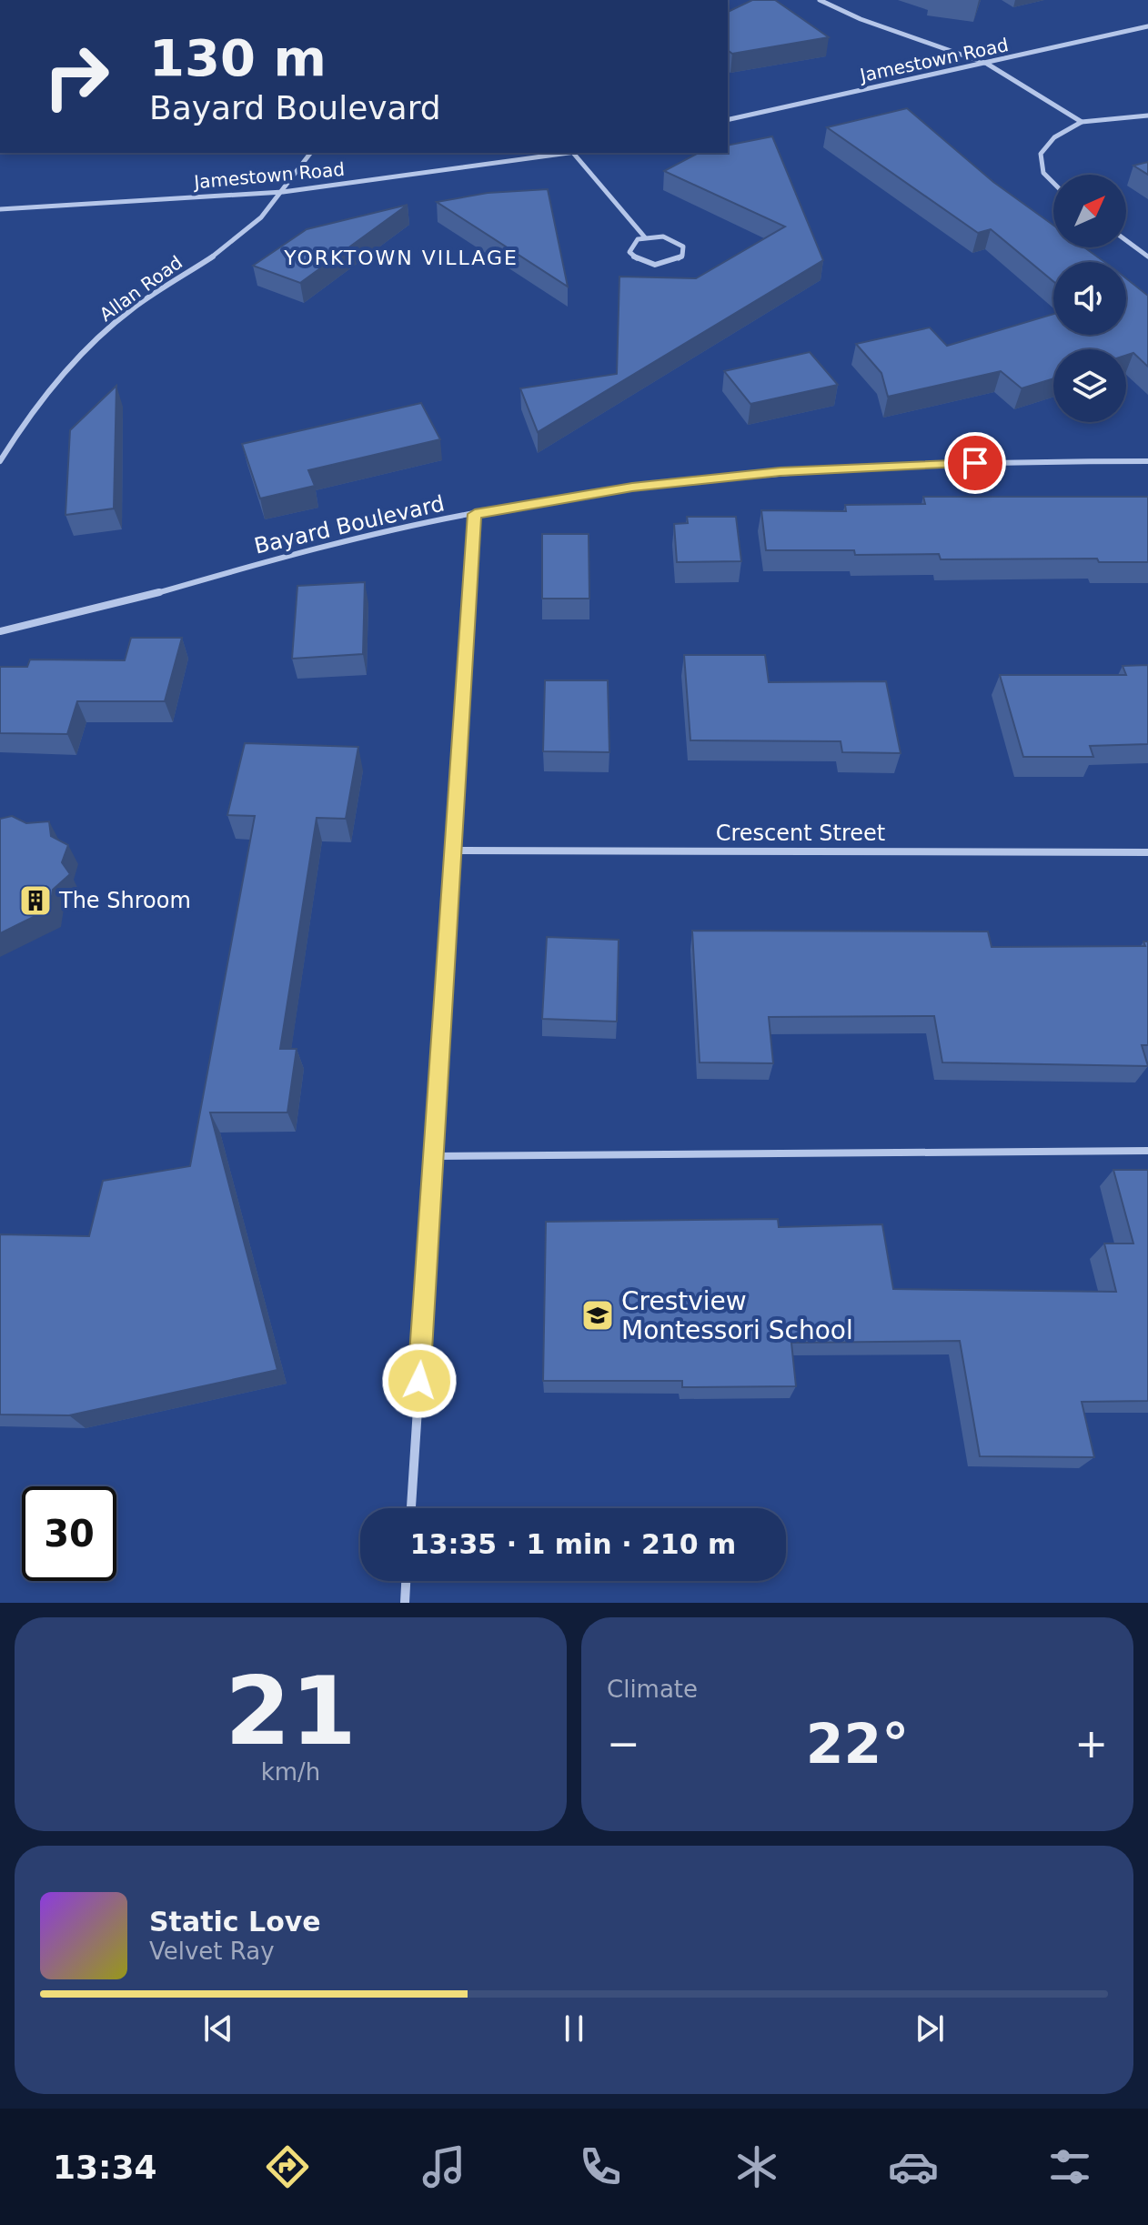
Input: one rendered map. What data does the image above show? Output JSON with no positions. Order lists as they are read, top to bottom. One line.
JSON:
{"streets":{"street":["Jamestown Road","Allan Road","Bayard Boulevard","Crescent Street"]},"crossings":[["Jamestown Road","Allan Road"]],"districts":["YORKTOWN VILLAGE"],"places":{"building":["The Shroom"],"school or university":["Crestview Montessori School"]},"north":"top right","page":{"turn":["130 m","Bayard Boulevard"],"limit":"30","trip":"13:35 · 1 min · 210 m","tile":[["21","km/h"],"Climate"],"heat":["−","22°","+"],"song":["Static Love","Velvet Ray"],"tabs":"13:34"}}
